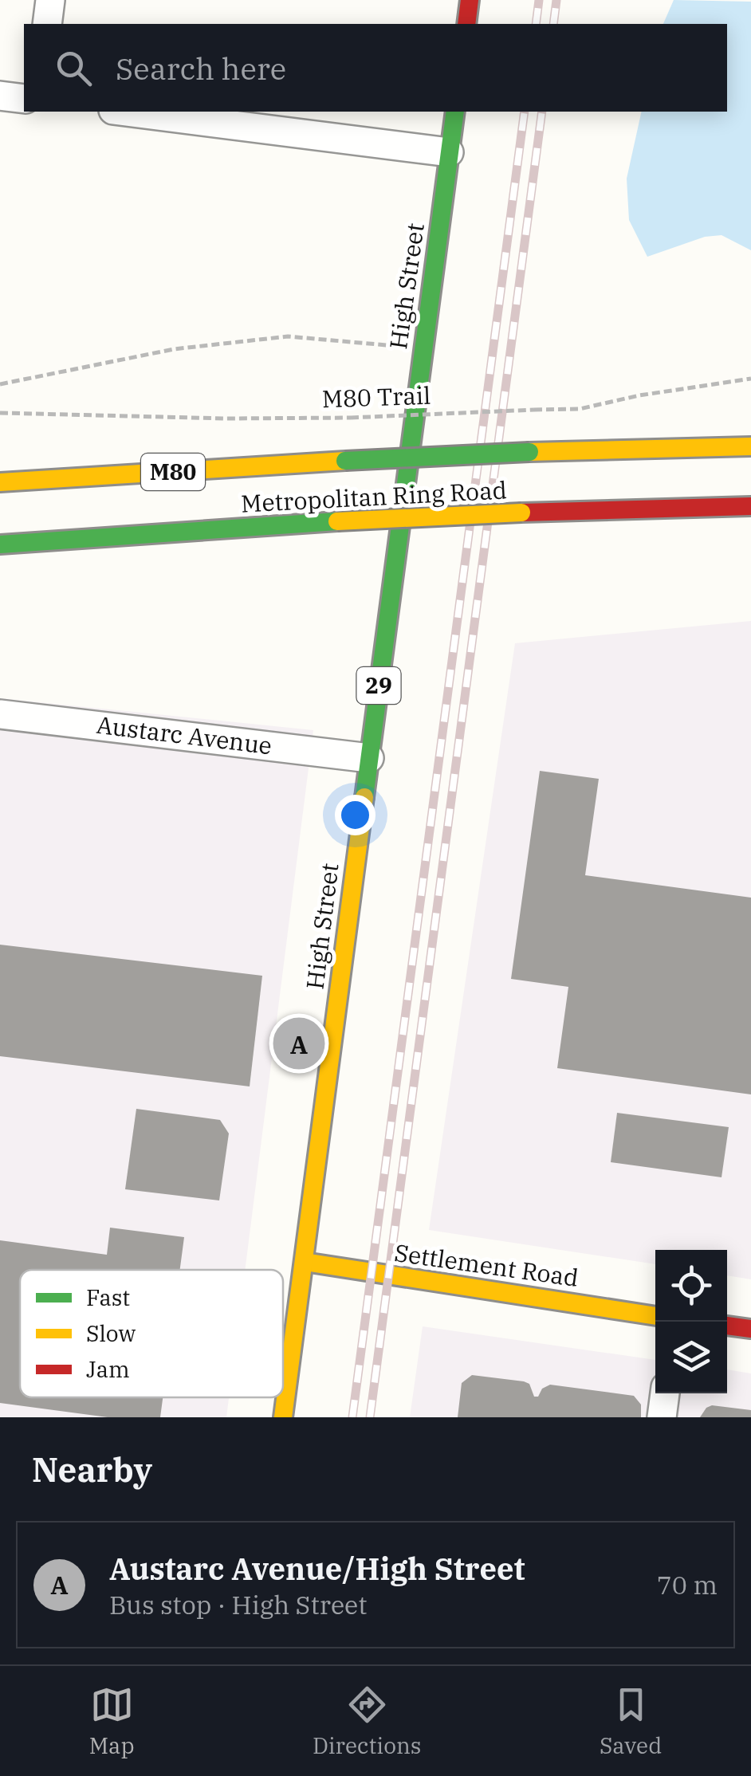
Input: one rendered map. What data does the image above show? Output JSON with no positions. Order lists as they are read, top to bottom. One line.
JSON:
{"streets":{"main road":["High Street","M80","Metropolitan Ring Road","29","Settlement Road"],"street":["Austarc Avenue"],"path":["M80 Trail"]},"crossings":[["High Street","Austarc Avenue"],["High Street","Settlement Road"]],"legend":["Fast","Slow","Jam"],"page":{"search":"Search here","pins":"A","heading":"Nearby","list":[{"mark":"A","name":"Austarc Avenue/High Street","note":"Bus stop · High Street","value":"70 m"}],"nav":["Map","Directions","Saved"]}}
